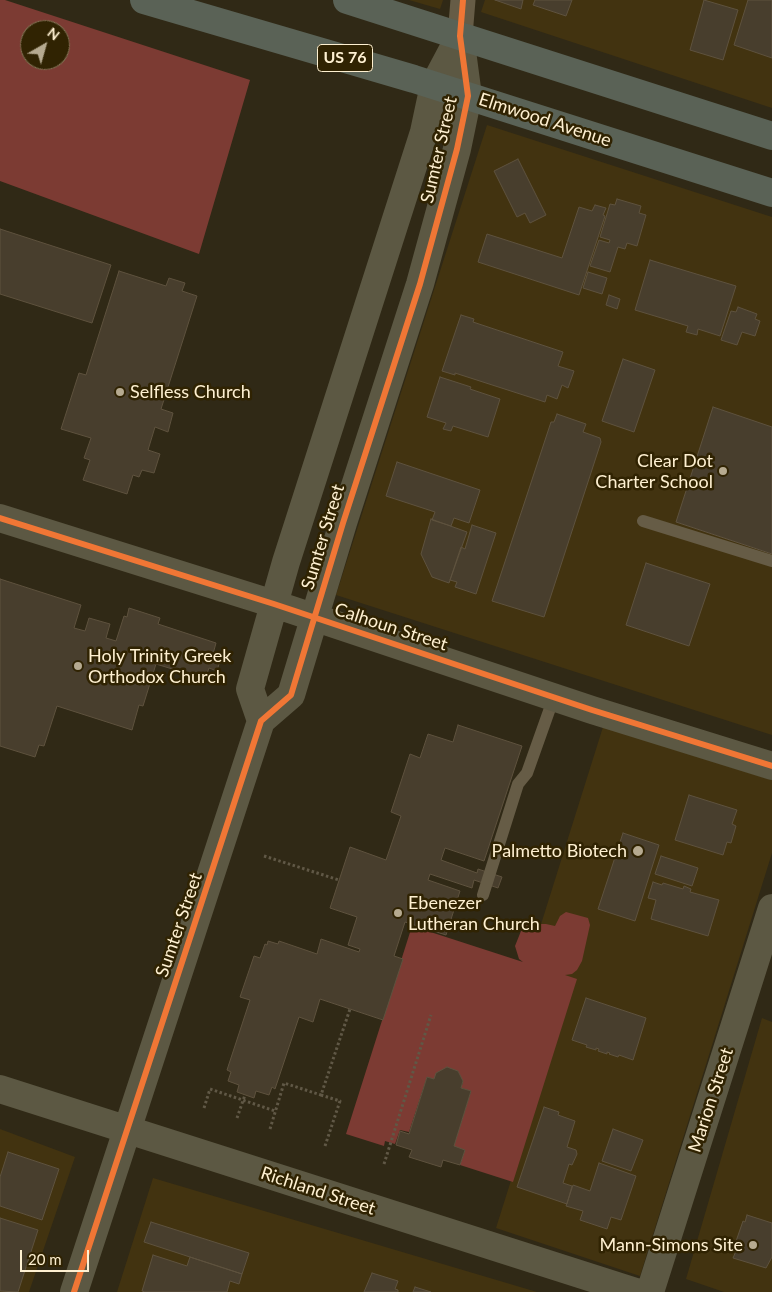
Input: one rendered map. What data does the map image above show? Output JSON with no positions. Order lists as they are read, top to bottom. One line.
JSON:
{"streets":{"highway":["US 76","Elmwood Avenue"],"street":["Sumter Street","Calhoun Street","Marion Street","Richland Street"]},"crossings":[["Elmwood Avenue","Sumter Street"],["Sumter Street","Calhoun Street"],["Sumter Street","Richland Street"]],"places":["Selfless Church","Clear Dot Charter School","Holy Trinity Greek Orthodox Church","Palmetto Biotech","Ebenezer Lutheran Church","Mann-Simons Site"],"scale_bar":"20 m","north":"top right"}
